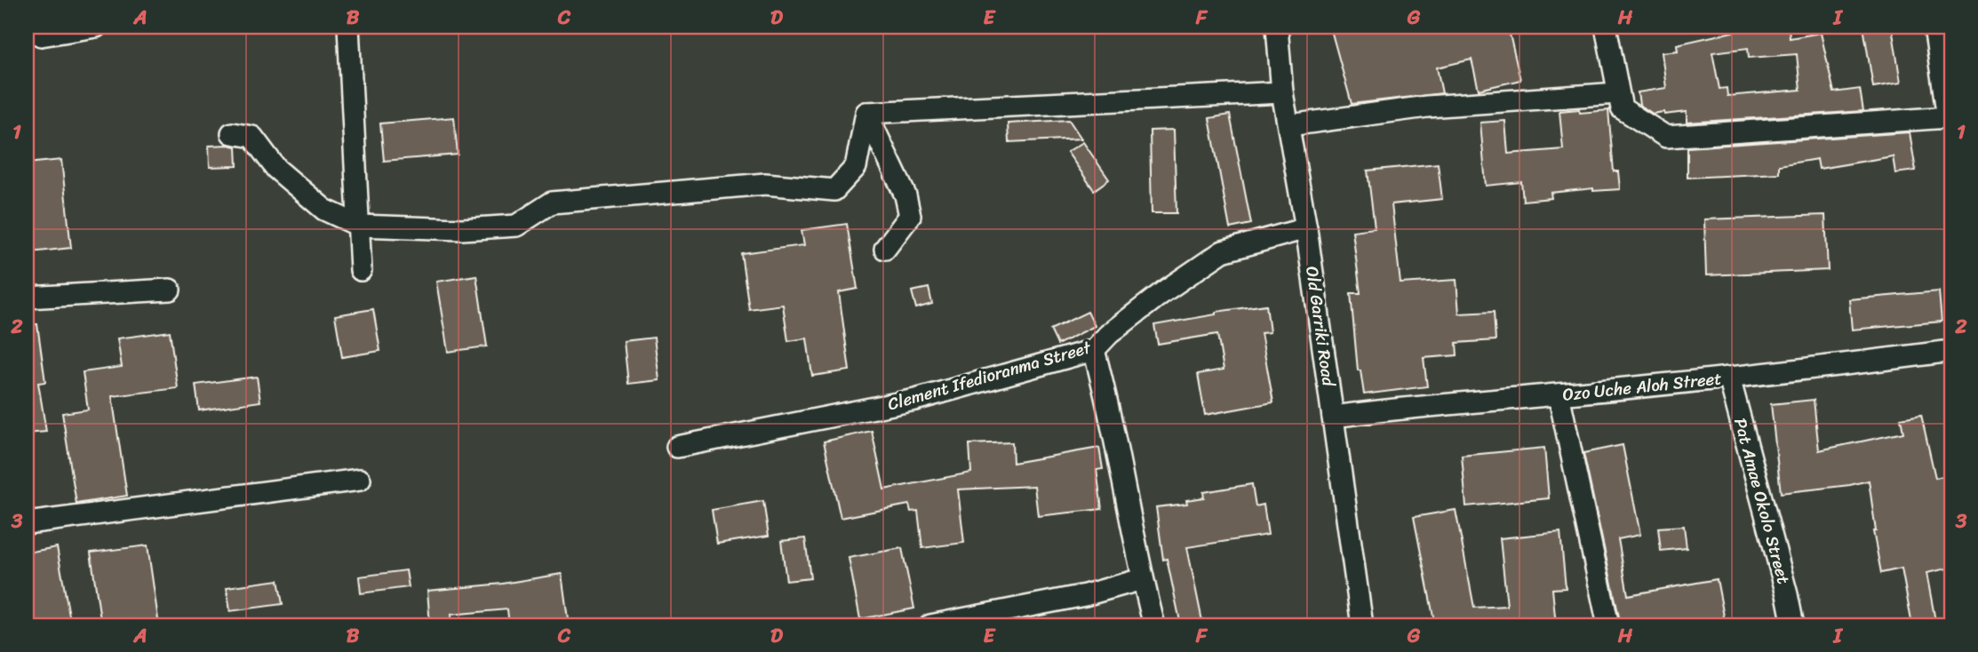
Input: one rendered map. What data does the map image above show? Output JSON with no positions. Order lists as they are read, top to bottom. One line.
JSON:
{"streets":{"street":["Old Garriki Road","Clement Ifedioranma Street","Ozo Uche Aloh Street","Pat Amae Okolo Street"]},"crossings":[["Old Garriki Road","Clement Ifedioranma Street"],["Old Garriki Road","Ozo Uche Aloh Street"],["Ozo Uche Aloh Street","Pat Amae Okolo Street"]],"grid":{"columns":["A","B","C","D","E","F","G","H","I"],"rows":["1","2","3"]}}
